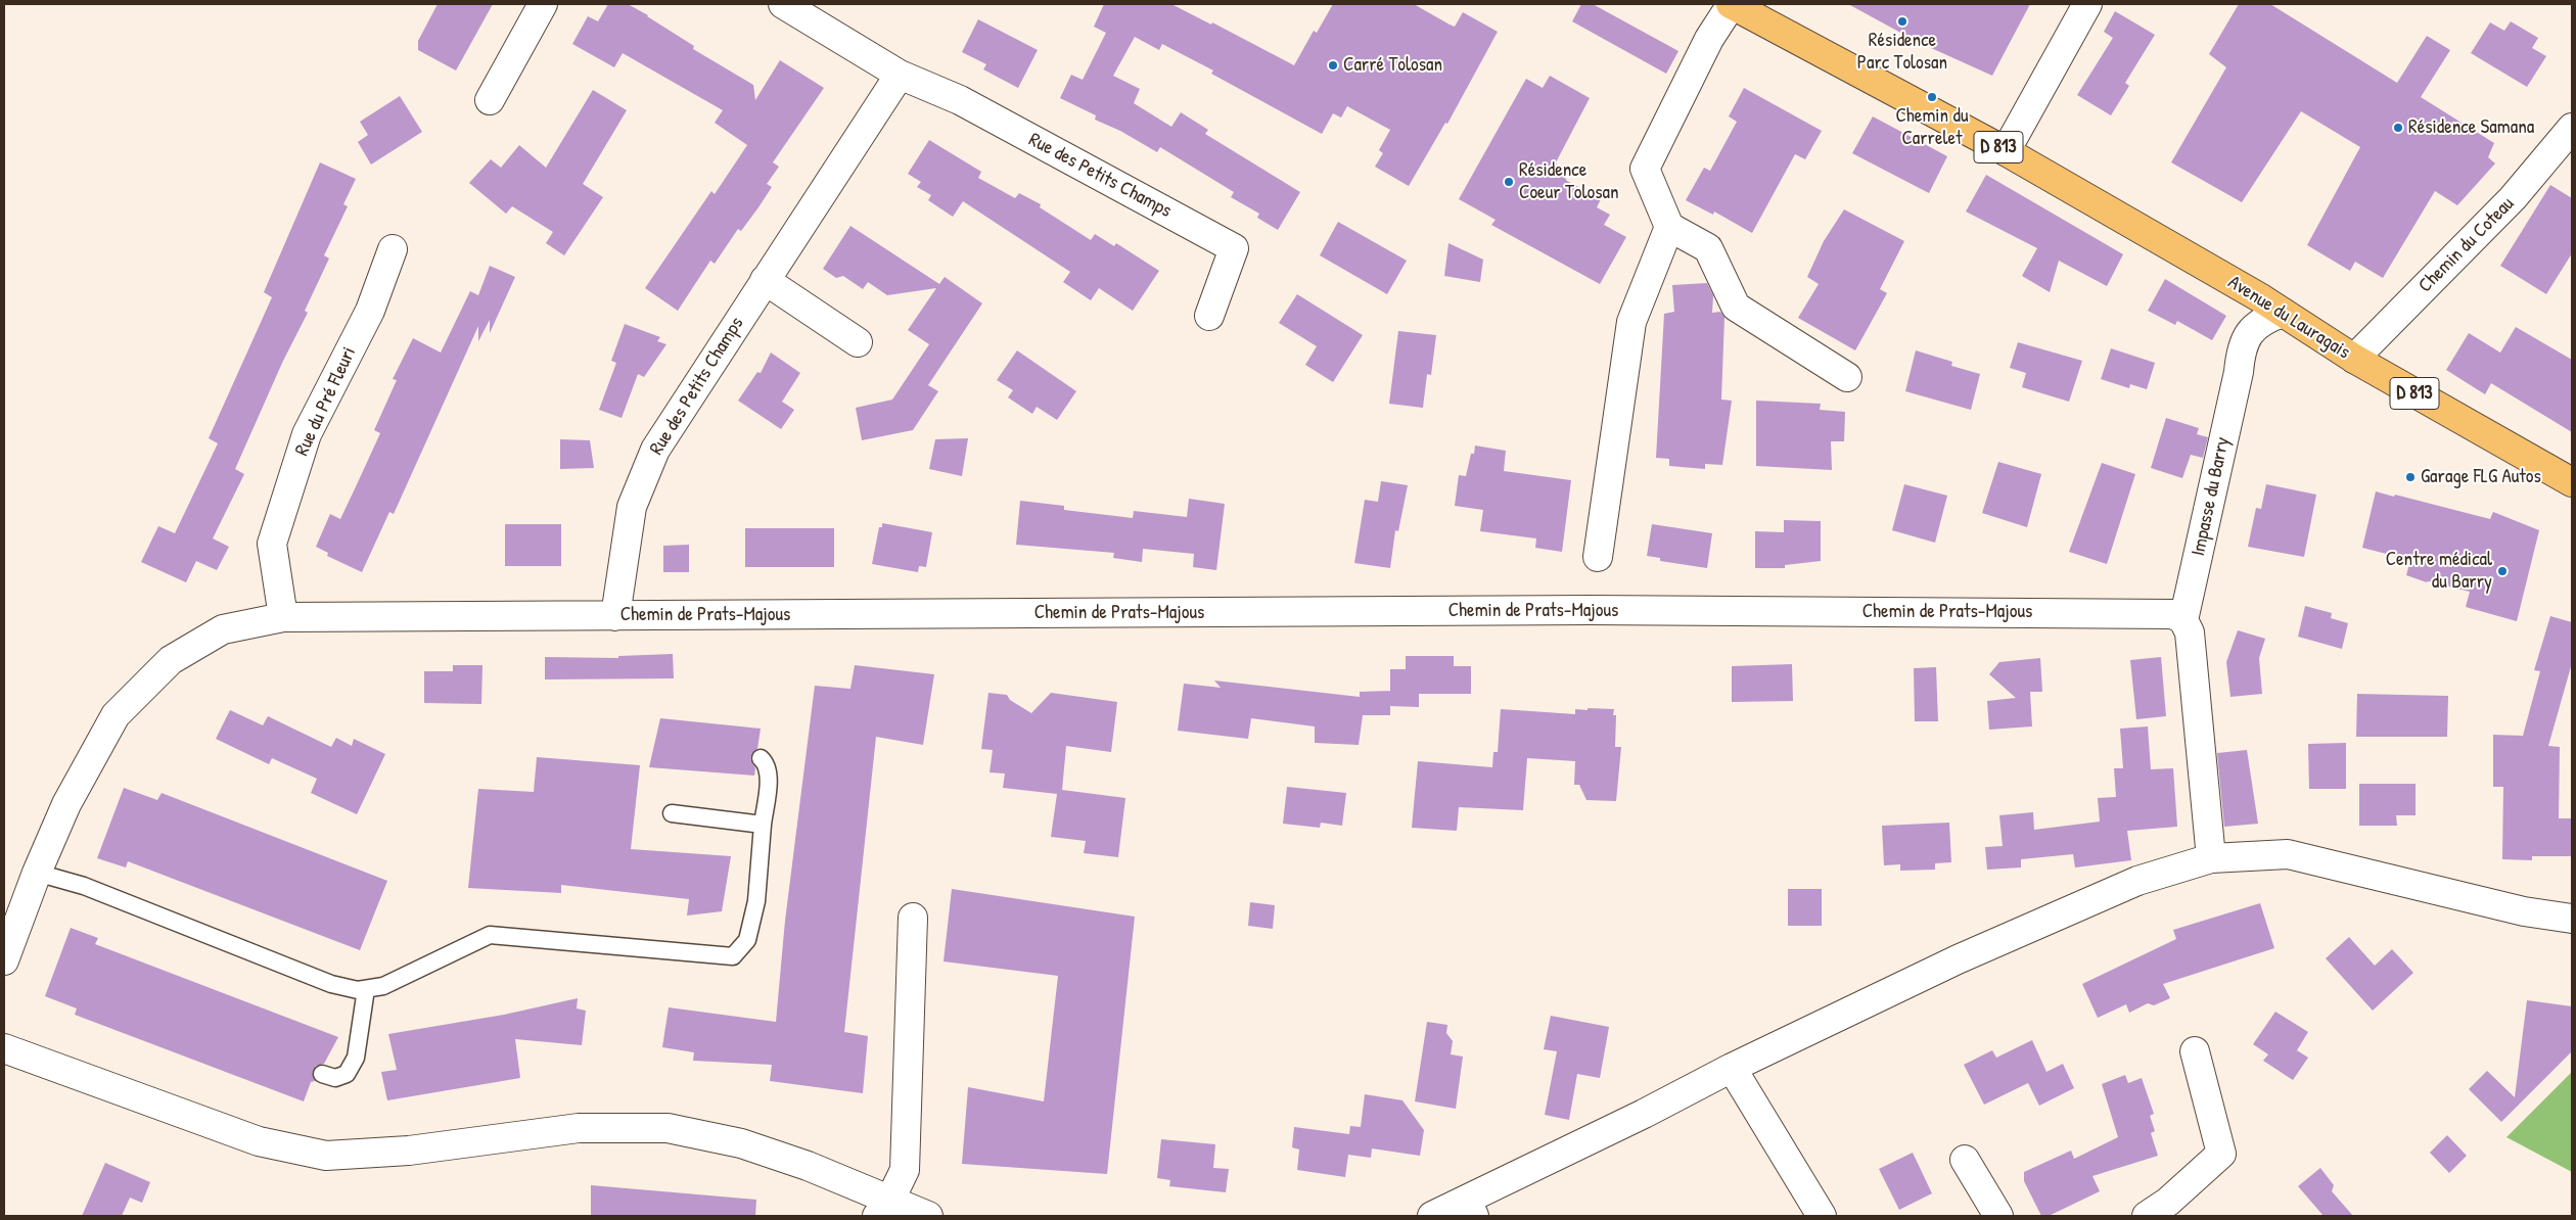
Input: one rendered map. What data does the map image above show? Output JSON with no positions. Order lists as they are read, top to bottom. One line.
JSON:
{"streets":{"main road":["D 813","Avenue du Lauragais"],"street":["Rue des Petits Champs","Chemin du Coteau","Rue du Pré Fleuri","Impasse du Barry","Chemin de Prats-Majous"]},"crossings":[["Rue des Petits Champs","Chemin de Prats-Majous"],["Chemin du Coteau","Avenue du Lauragais"],["Avenue du Lauragais","Impasse du Barry"],["Rue du Pré Fleuri","Chemin de Prats-Majous"],["Impasse du Barry","Chemin de Prats-Majous"]],"places":["Résidence Parc Tolosan","Carré Tolosan","Chemin du Carrelet","Résidence Samana","Résidence Coeur Tolosan","Garage FLG Autos","Centre médical du Barry"]}
